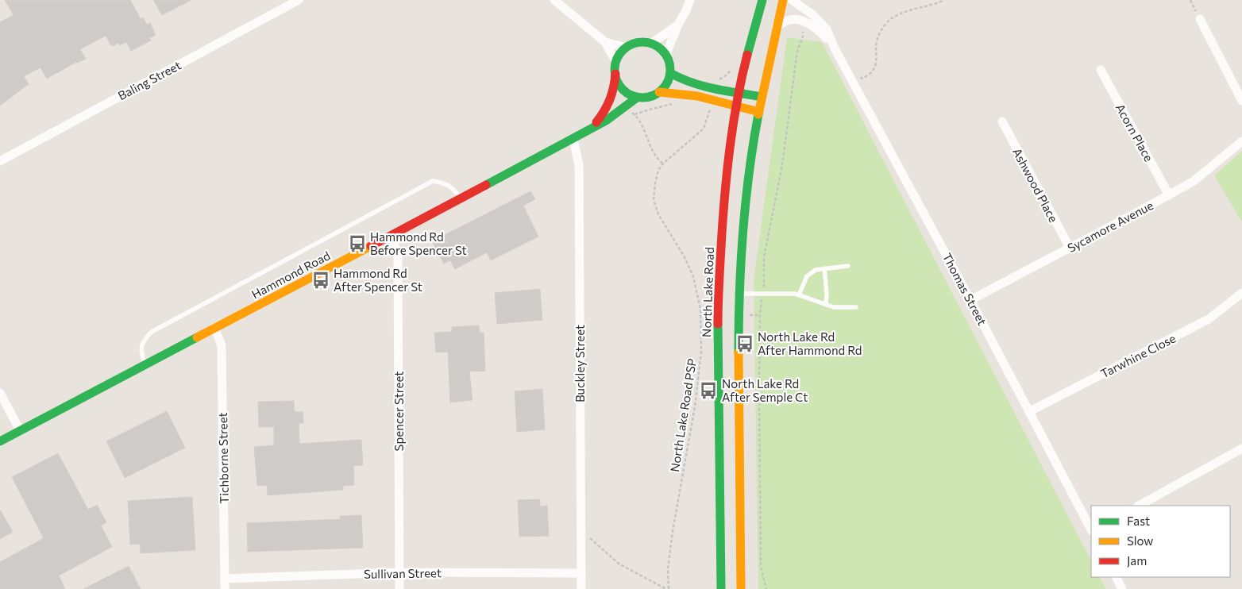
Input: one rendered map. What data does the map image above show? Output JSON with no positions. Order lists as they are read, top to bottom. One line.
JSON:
{"streets":{"main road":["Hammond Road","North Lake Road"],"street":["Baling Street","Acorn Place","Ashwood Place","Sycamore Avenue","Thomas Street","Tarwhine Close","Buckley Street","Spencer Street","Tichborne Street","Sullivan Street"],"path":["North Lake Road PSP"]},"crossings":[["Acorn Place","Sycamore Avenue"],["Ashwood Place","Sycamore Avenue"],["Sycamore Avenue","Thomas Street"],["Hammond Road","Buckley Street"],["Hammond Road","Spencer Street"],["Hammond Road","Tichborne Street"],["Thomas Street","Tarwhine Close"],["Buckley Street","Sullivan Street"],["Spencer Street","Sullivan Street"],["Tichborne Street","Sullivan Street"]],"places":{"bus stop":["Hammond Rd Before Spencer St","Hammond Rd After Spencer St","North Lake Rd After Hammond Rd","North Lake Rd After Semple Ct"]},"legend":["Fast","Slow","Jam"]}
